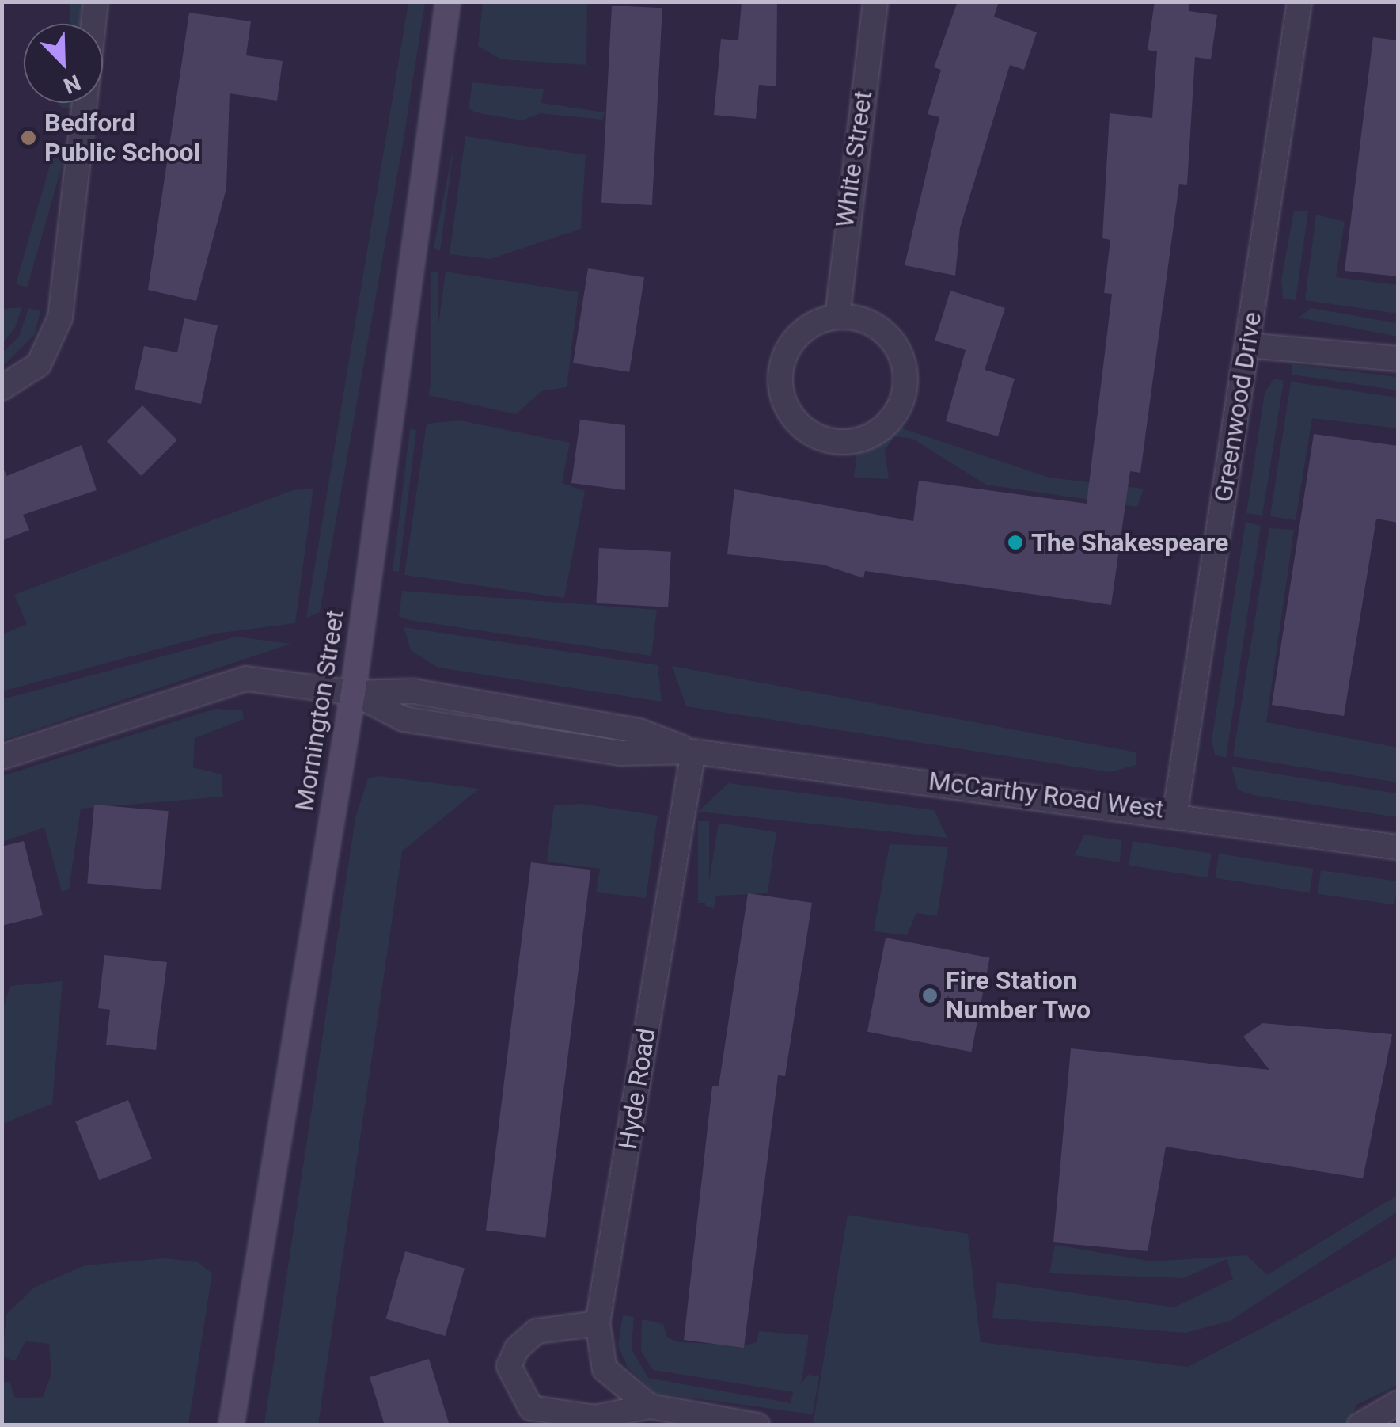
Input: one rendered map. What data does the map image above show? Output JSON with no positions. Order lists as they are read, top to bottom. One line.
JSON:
{"streets":{"main road":["Mornington Street"],"street":["White Street","Greenwood Drive","McCarthy Road West","Hyde Road"]},"crossings":[["Greenwood Drive","McCarthy Road West"],["Mornington Street","McCarthy Road West"],["McCarthy Road West","Hyde Road"]],"places":["Bedford Public School","The Shakespeare","Fire Station Number Two"],"north":"bottom right"}
